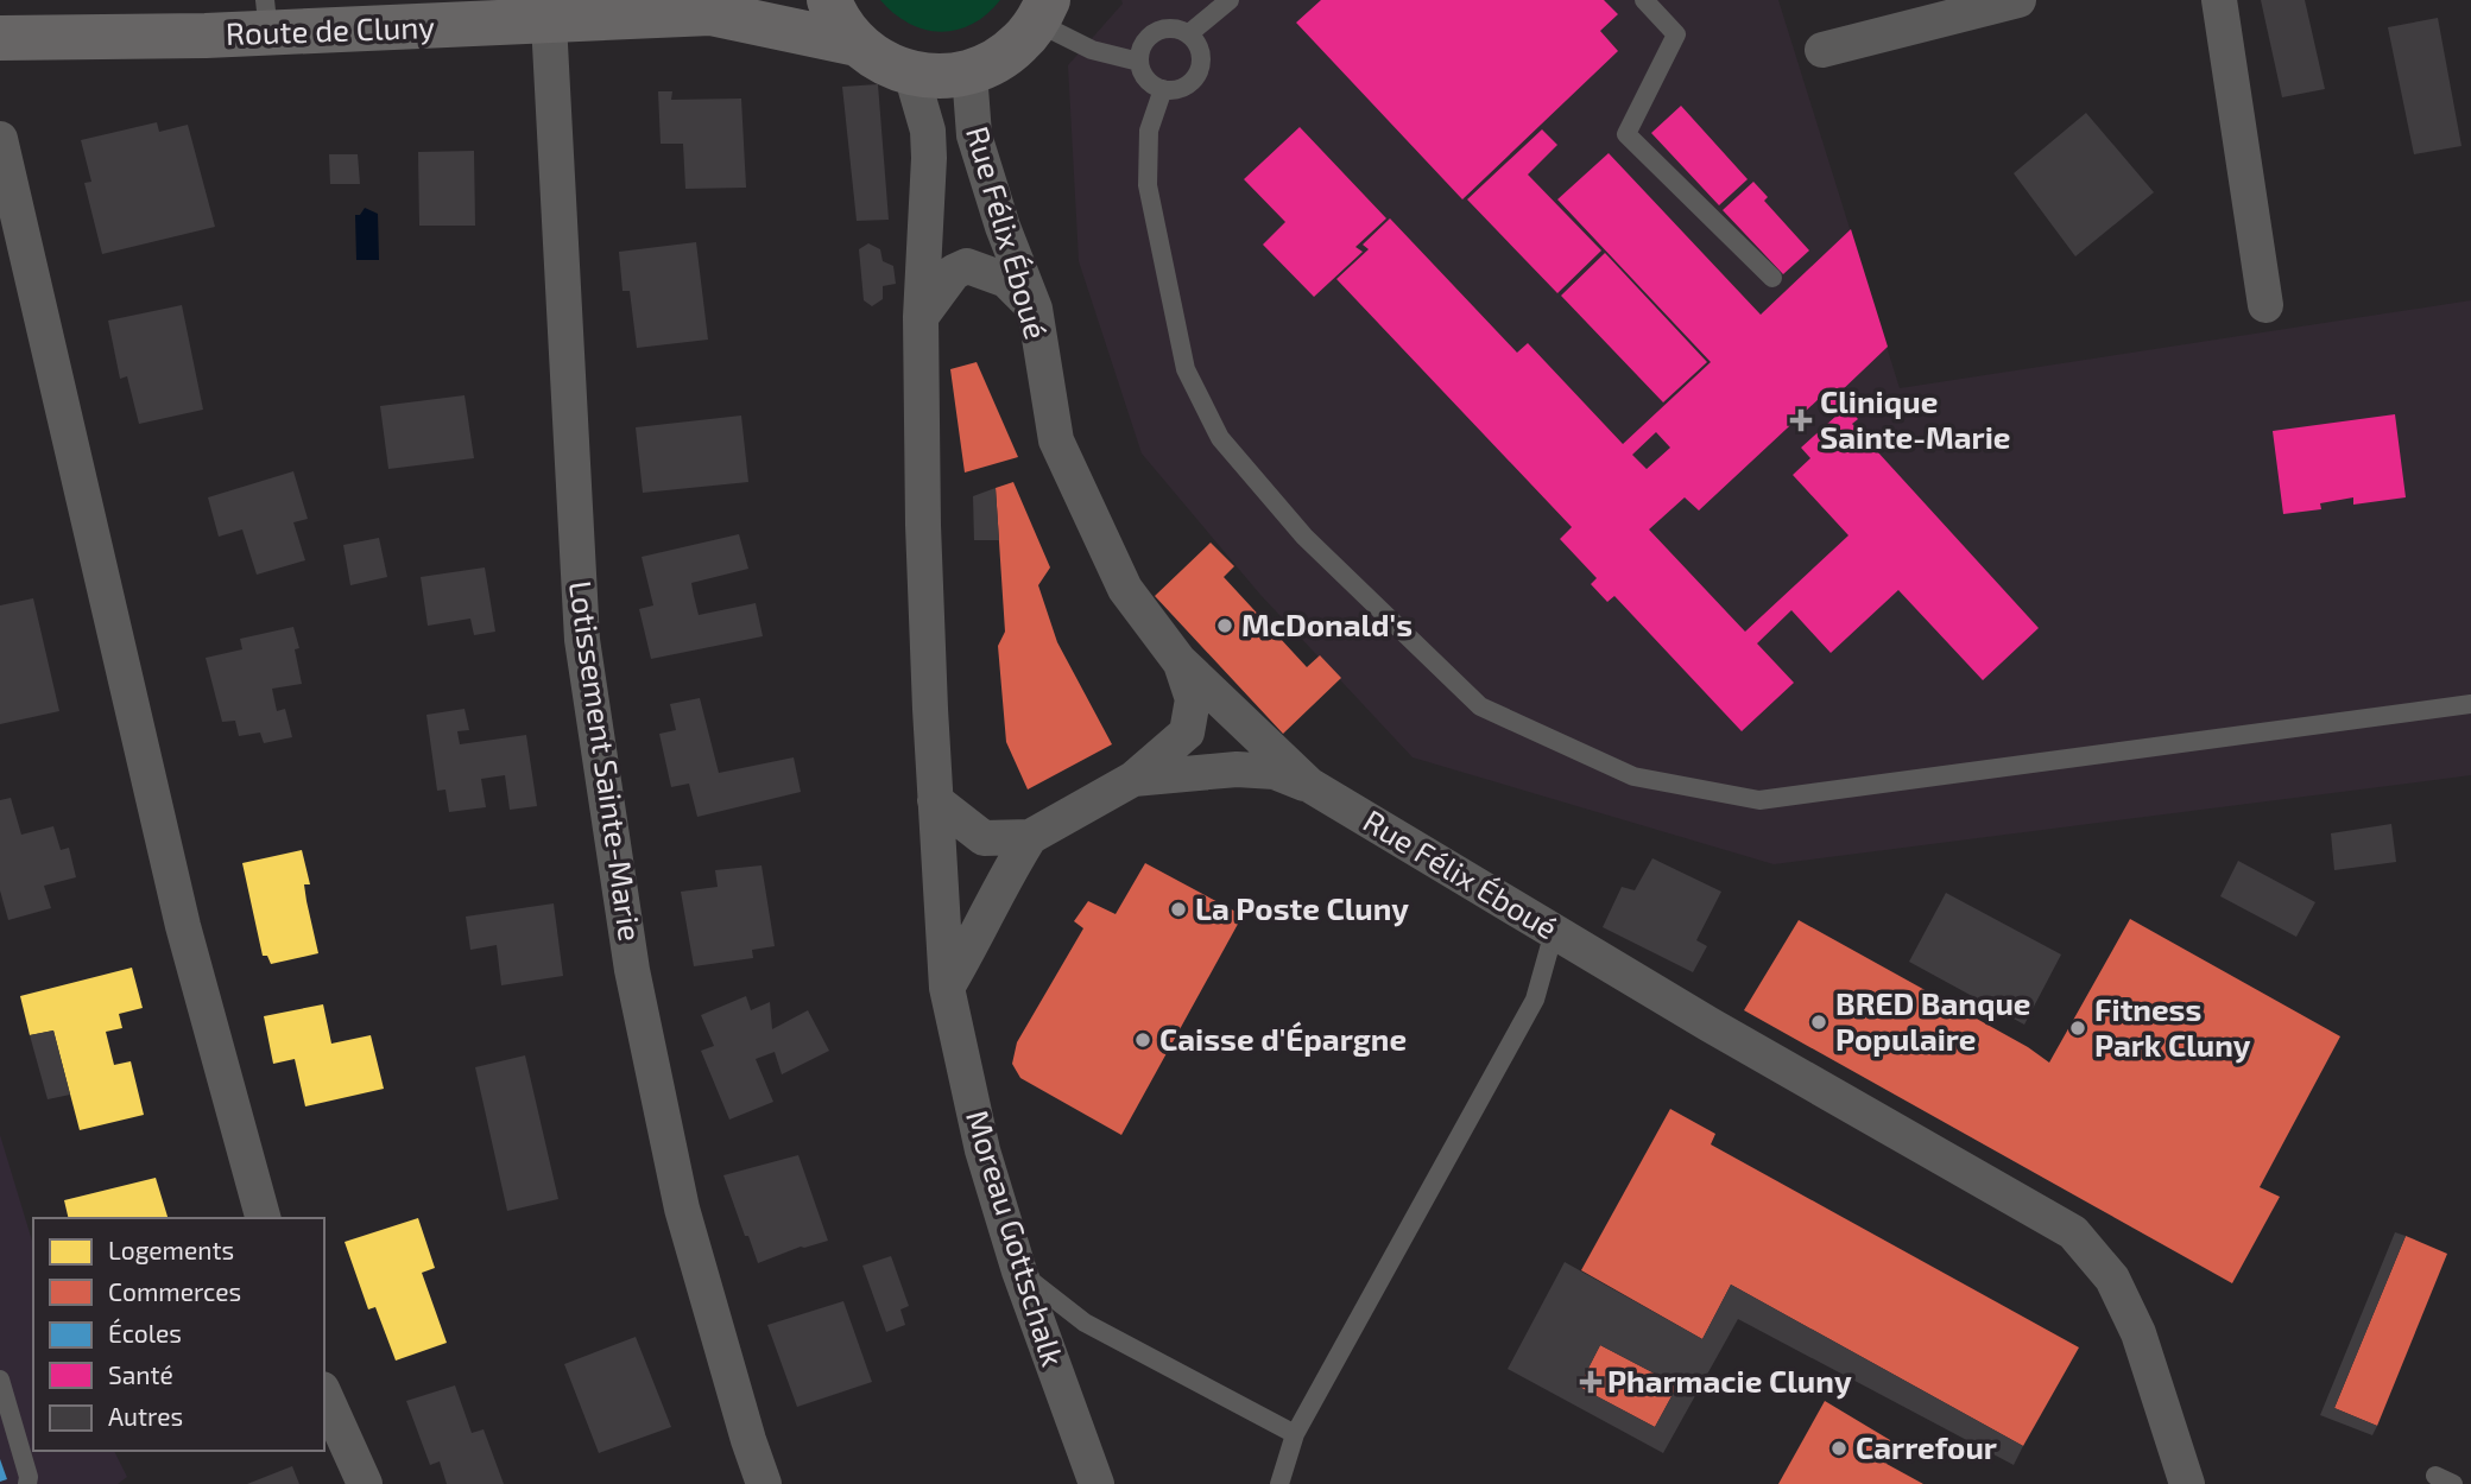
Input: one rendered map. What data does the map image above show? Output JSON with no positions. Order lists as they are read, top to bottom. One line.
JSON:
{"streets":{"main road":["Route de Cluny"],"street":["Rue Félix Éboué","Lotissement Sainte-Marie","Moreau Gottschalk"]},"crossings":[["Route de Cluny","Lotissement Sainte-Marie"]],"places":{"health":["Clinique Sainte-Marie","Pharmacie Cluny"],"other":["McDonald's","La Poste Cluny","BRED Banque Populaire","Fitness Park Cluny","Caisse d'Épargne","Carrefour"]},"legend":["Logements","Commerces","Écoles","Santé","Autres"]}
